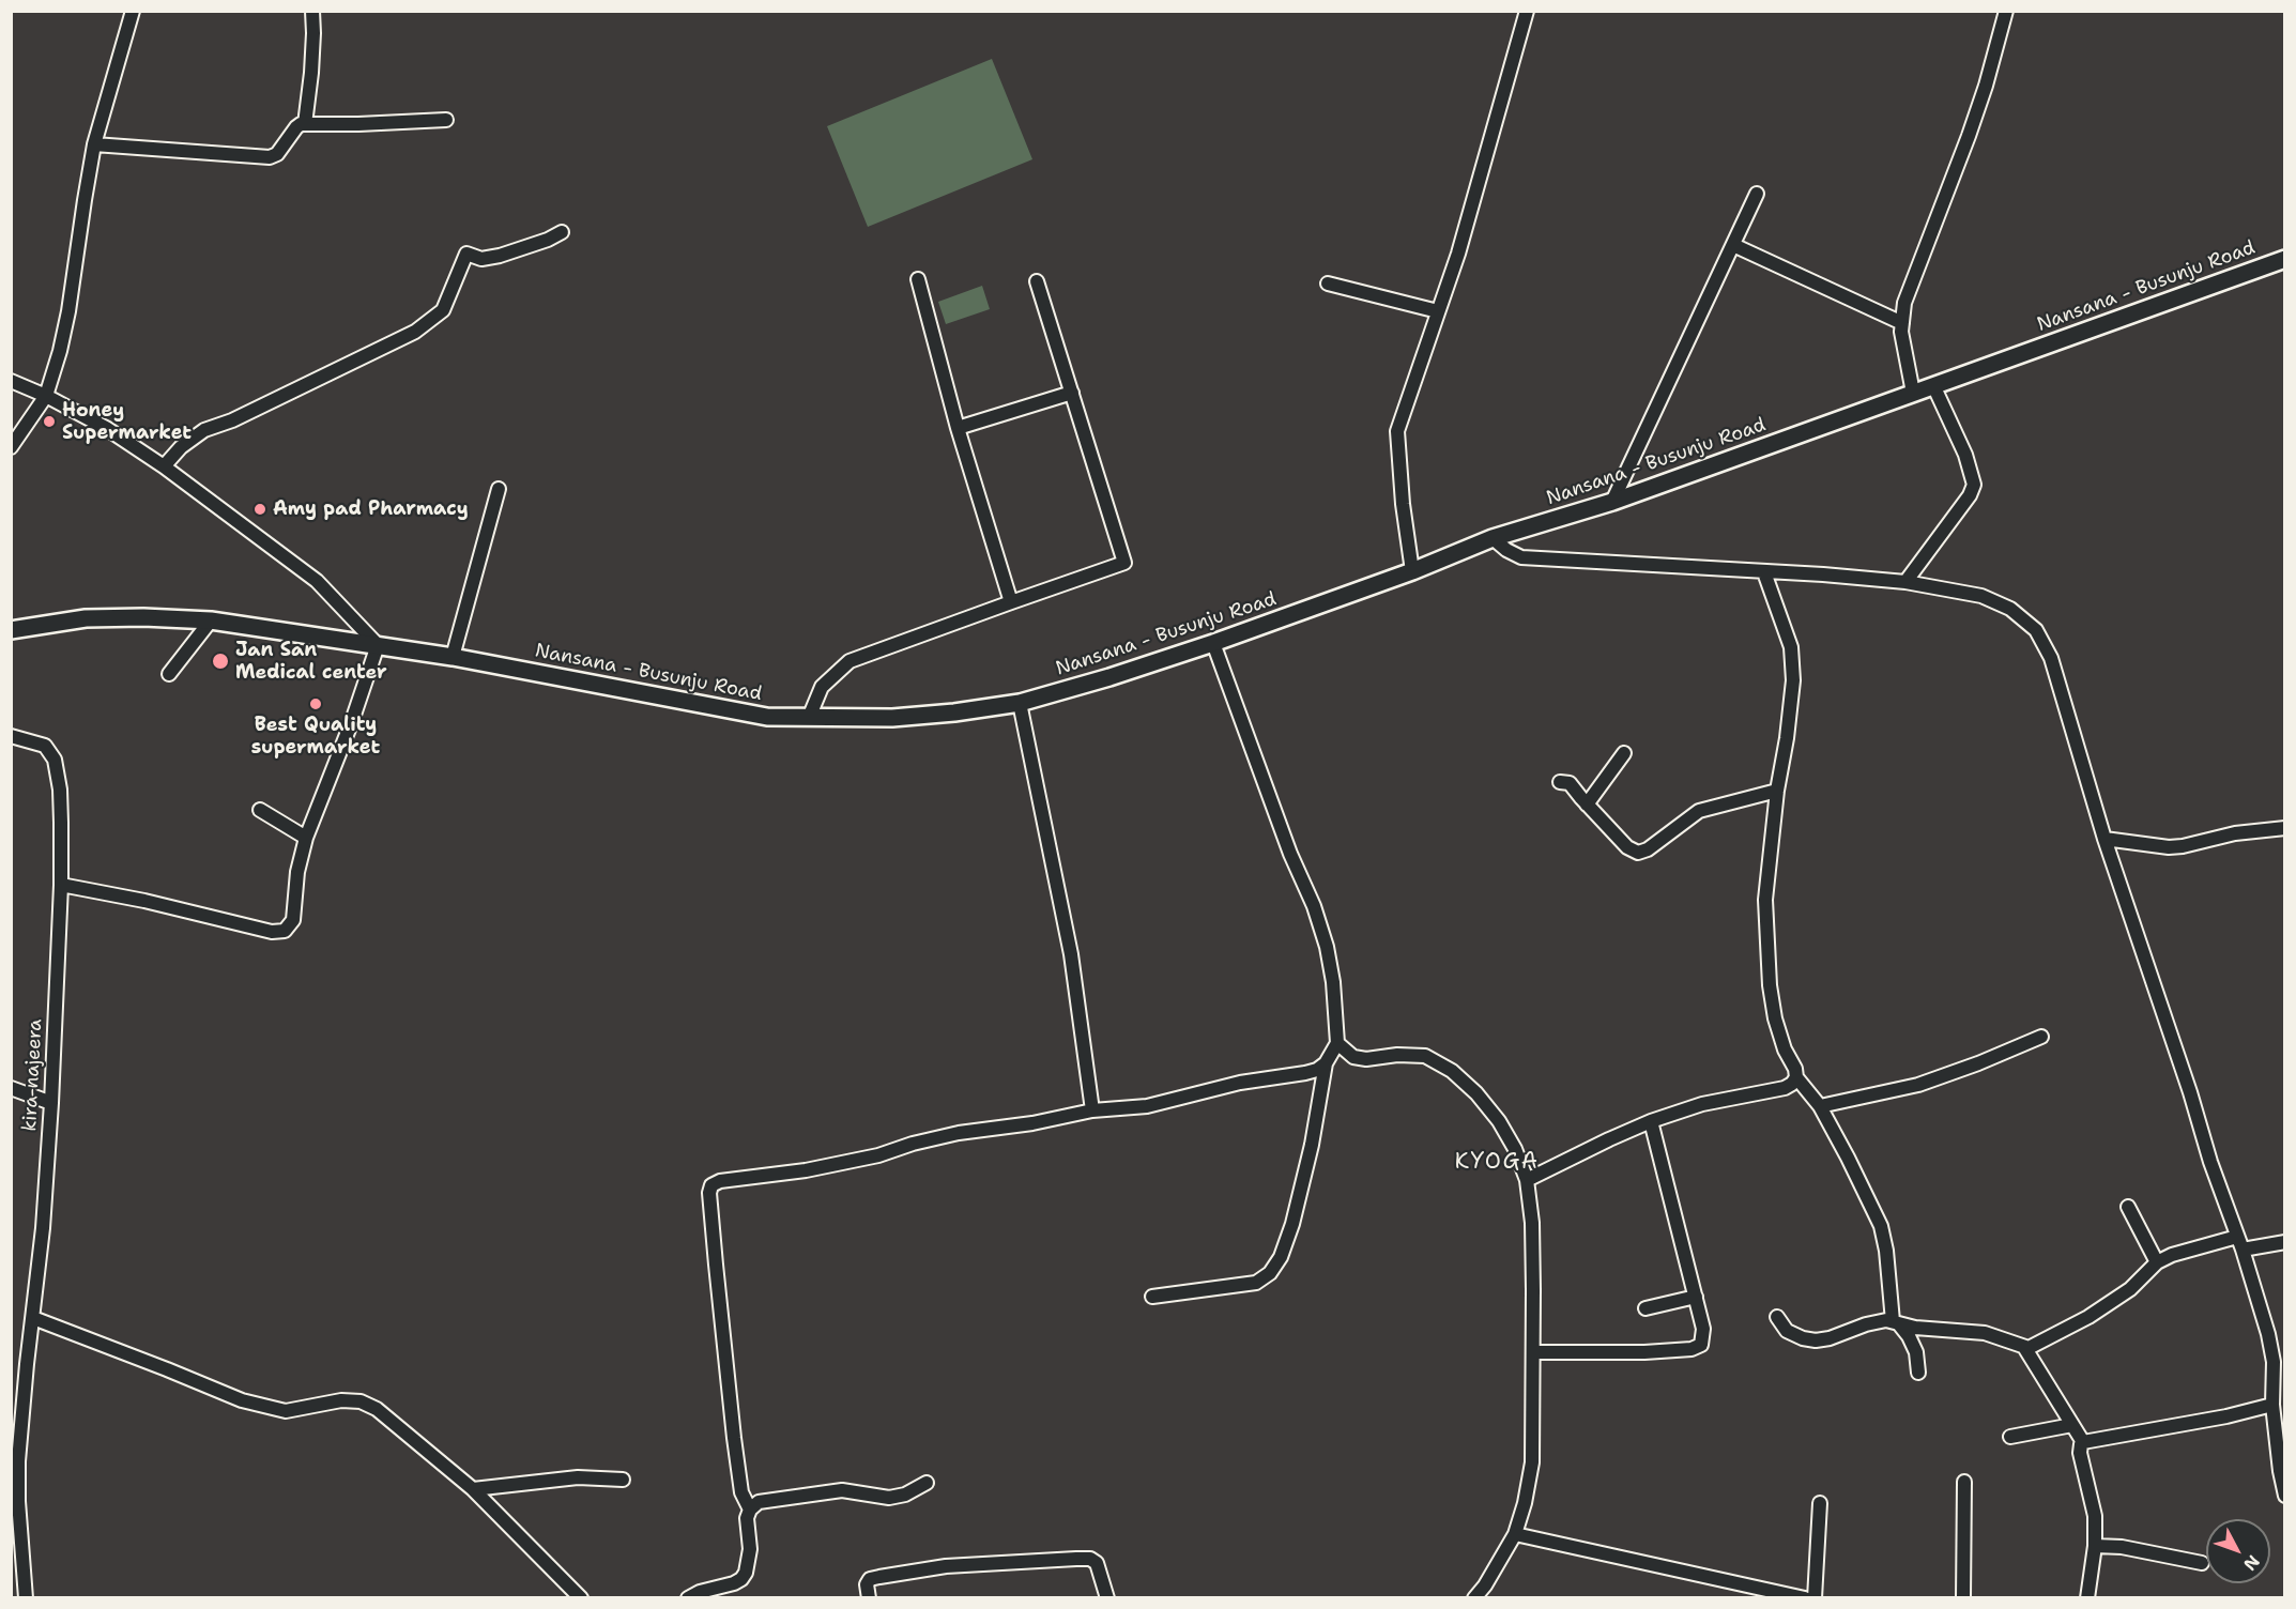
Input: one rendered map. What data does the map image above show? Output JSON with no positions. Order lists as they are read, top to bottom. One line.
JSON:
{"streets":{"main road":["Nansana - Busunju Road"],"street":["kira-najeera"]},"districts":["KYOGA"],"places":["Honey Supermarket","Amy pad Pharmacy","Jan San Medical center","Best Quality supermarket"],"north":"bottom right"}
